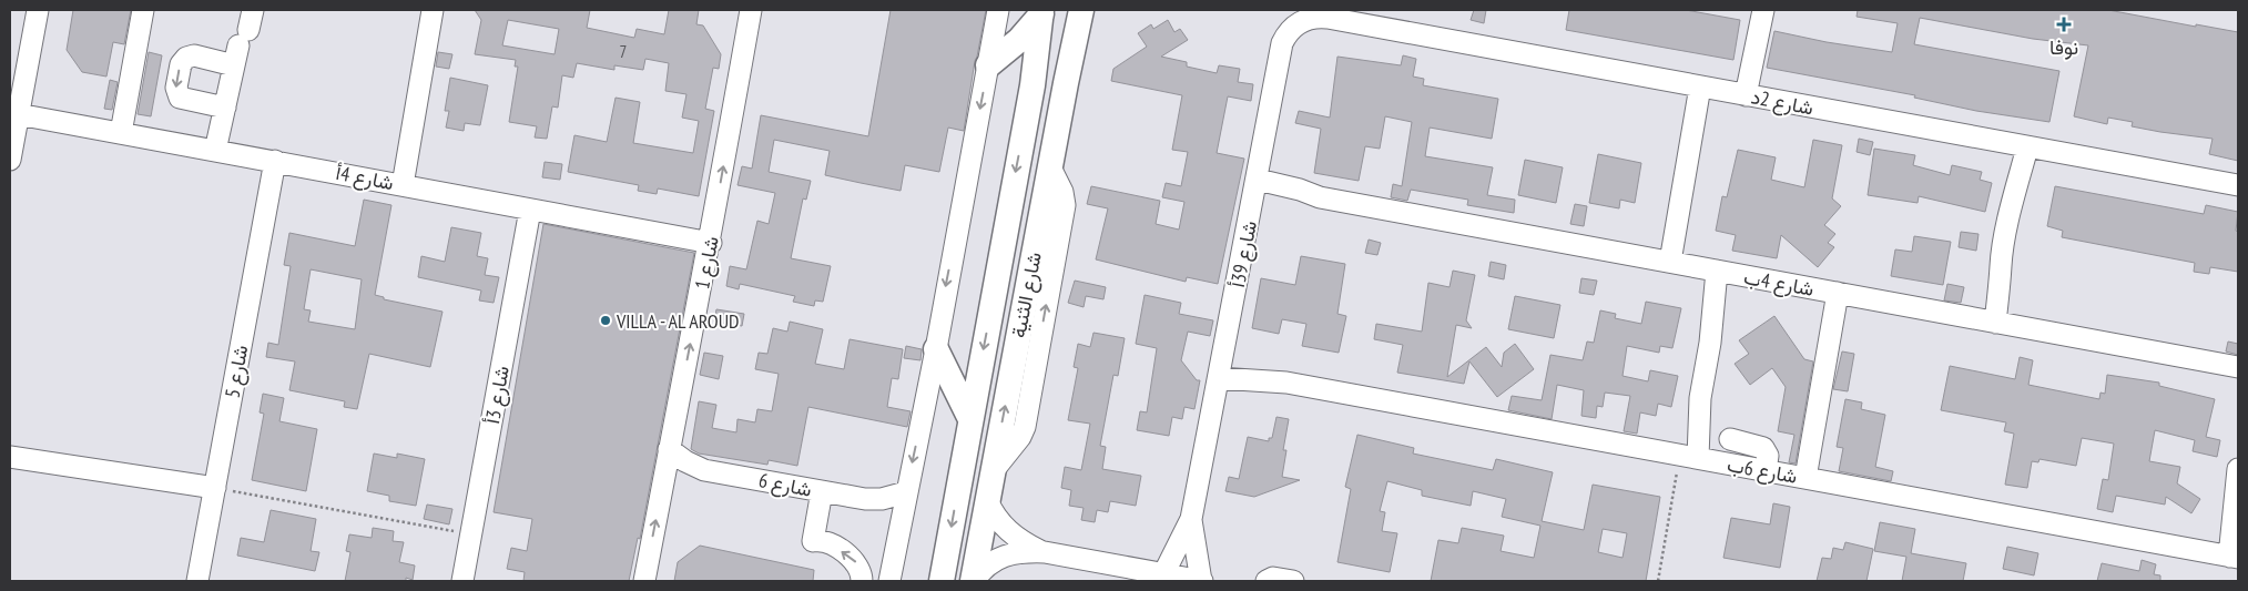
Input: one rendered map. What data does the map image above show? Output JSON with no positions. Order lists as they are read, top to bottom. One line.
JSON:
{"streets":{"main road":["شارع الثنية"],"street":["شارع 2د","شارع 4أ","شارع 39أ","شارع 1","شارع 4ب","شارع 5","شارع 3أ","شارع 6ب","شارع 6"]},"crossings":[["شارع 2د","شارع 39أ"],["شارع 4أ","شارع 1"],["شارع 4أ","شارع 5"],["شارع 4أ","شارع 3أ"],["شارع 39أ","شارع 4ب"],["شارع 39أ","شارع 6ب"],["شارع 1","شارع 6"]],"one_way":["شارع 1"],"places":{"health":["نوفا"],"other":["VILLA - AL AROUD"]},"house_numbers":["7"]}
